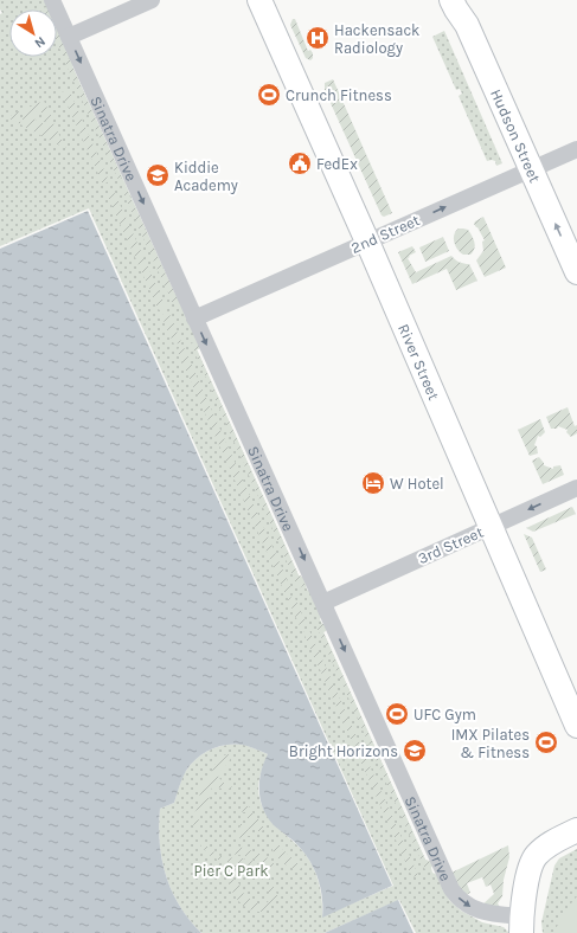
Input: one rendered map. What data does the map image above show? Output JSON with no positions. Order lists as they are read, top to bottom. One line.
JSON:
{"streets":{"street":["Hudson Street","Sinatra Drive","2nd Street","River Street","3rd Street"]},"crossings":[["Hudson Street","2nd Street"],["Sinatra Drive","2nd Street"],["Sinatra Drive","3rd Street"],["2nd Street","River Street"],["River Street","3rd Street"]],"one_way":["Hudson Street","Sinatra Drive","2nd Street"],"parks":["Pier C Park"],"places":{"hospital":["Hackensack Radiology"],"sports":["Crunch Fitness","UFC Gym","IMX Pilates & Fitness"],"public building":["FedEx"],"school or university":["Kiddie Academy","Bright Horizons"],"hotel":["W Hotel"]},"north":"bottom right"}
